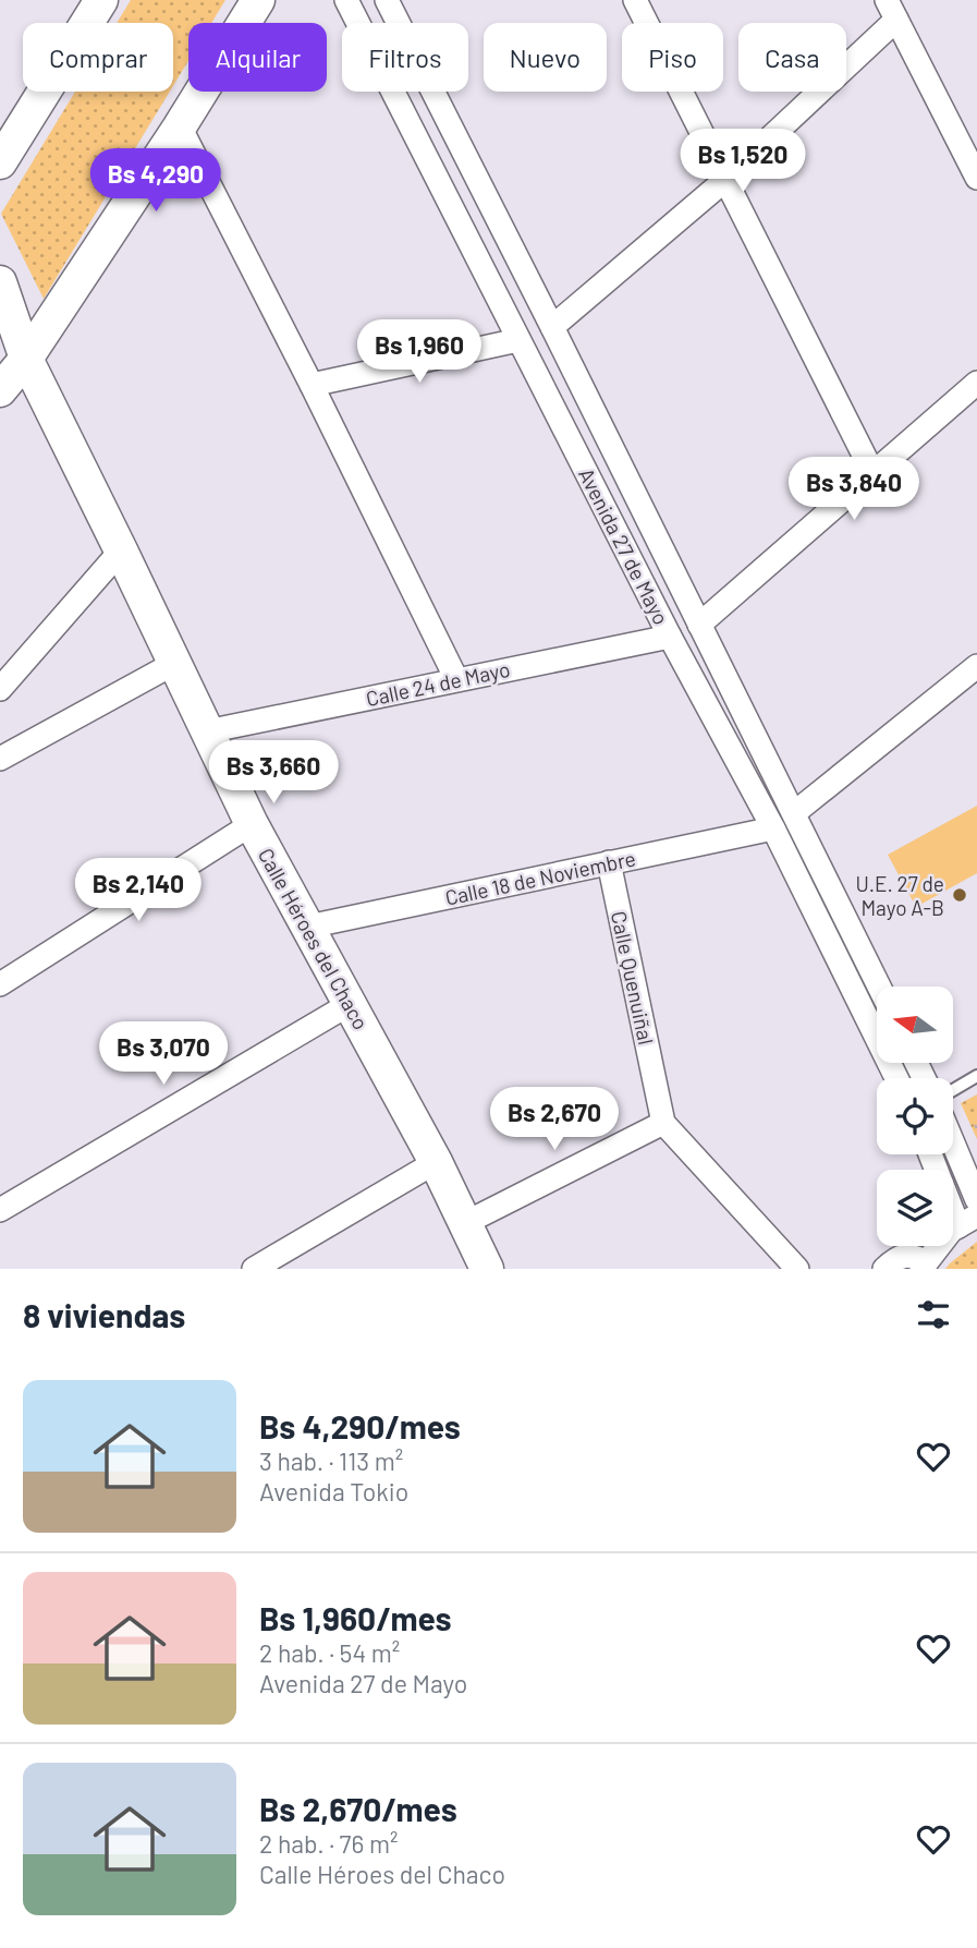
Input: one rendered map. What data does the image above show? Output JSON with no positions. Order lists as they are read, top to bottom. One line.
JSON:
{"streets":{"street":["Avenida 27 de Mayo","Calle 24 de Mayo","Calle 18 de Noviembre","Calle Héroes del Chaco","Calle Quenuiñal"]},"crossings":[["Avenida 27 de Mayo","Calle 24 de Mayo"],["Avenida 27 de Mayo","Calle 18 de Noviembre"],["Calle 24 de Mayo","Calle Héroes del Chaco"],["Calle 18 de Noviembre","Calle Héroes del Chaco"],["Calle 18 de Noviembre","Calle Quenuiñal"]],"places":["U.E. 27 de Mayo A-B"],"north":"left","page":{"chip":["Comprar","Alquilar","Filtros","Nuevo","Piso","Casa"],"price":["Bs 1,520","Bs 4,290","Bs 1,960","Bs 3,840","Bs 3,660","Bs 2,140","Bs 3,070","Bs 2,670"],"heading":"8 viviendas","list":[{"name":"Bs 4,290/mes","note":"3 hab. · 113 m² · Avenida Tokio"},{"name":"Bs 1,960/mes","note":"2 hab. · 54 m² · Avenida 27 de Mayo"},{"name":"Bs 2,670/mes","note":"2 hab. · 76 m² · Calle Héroes del Chaco"}]}}
